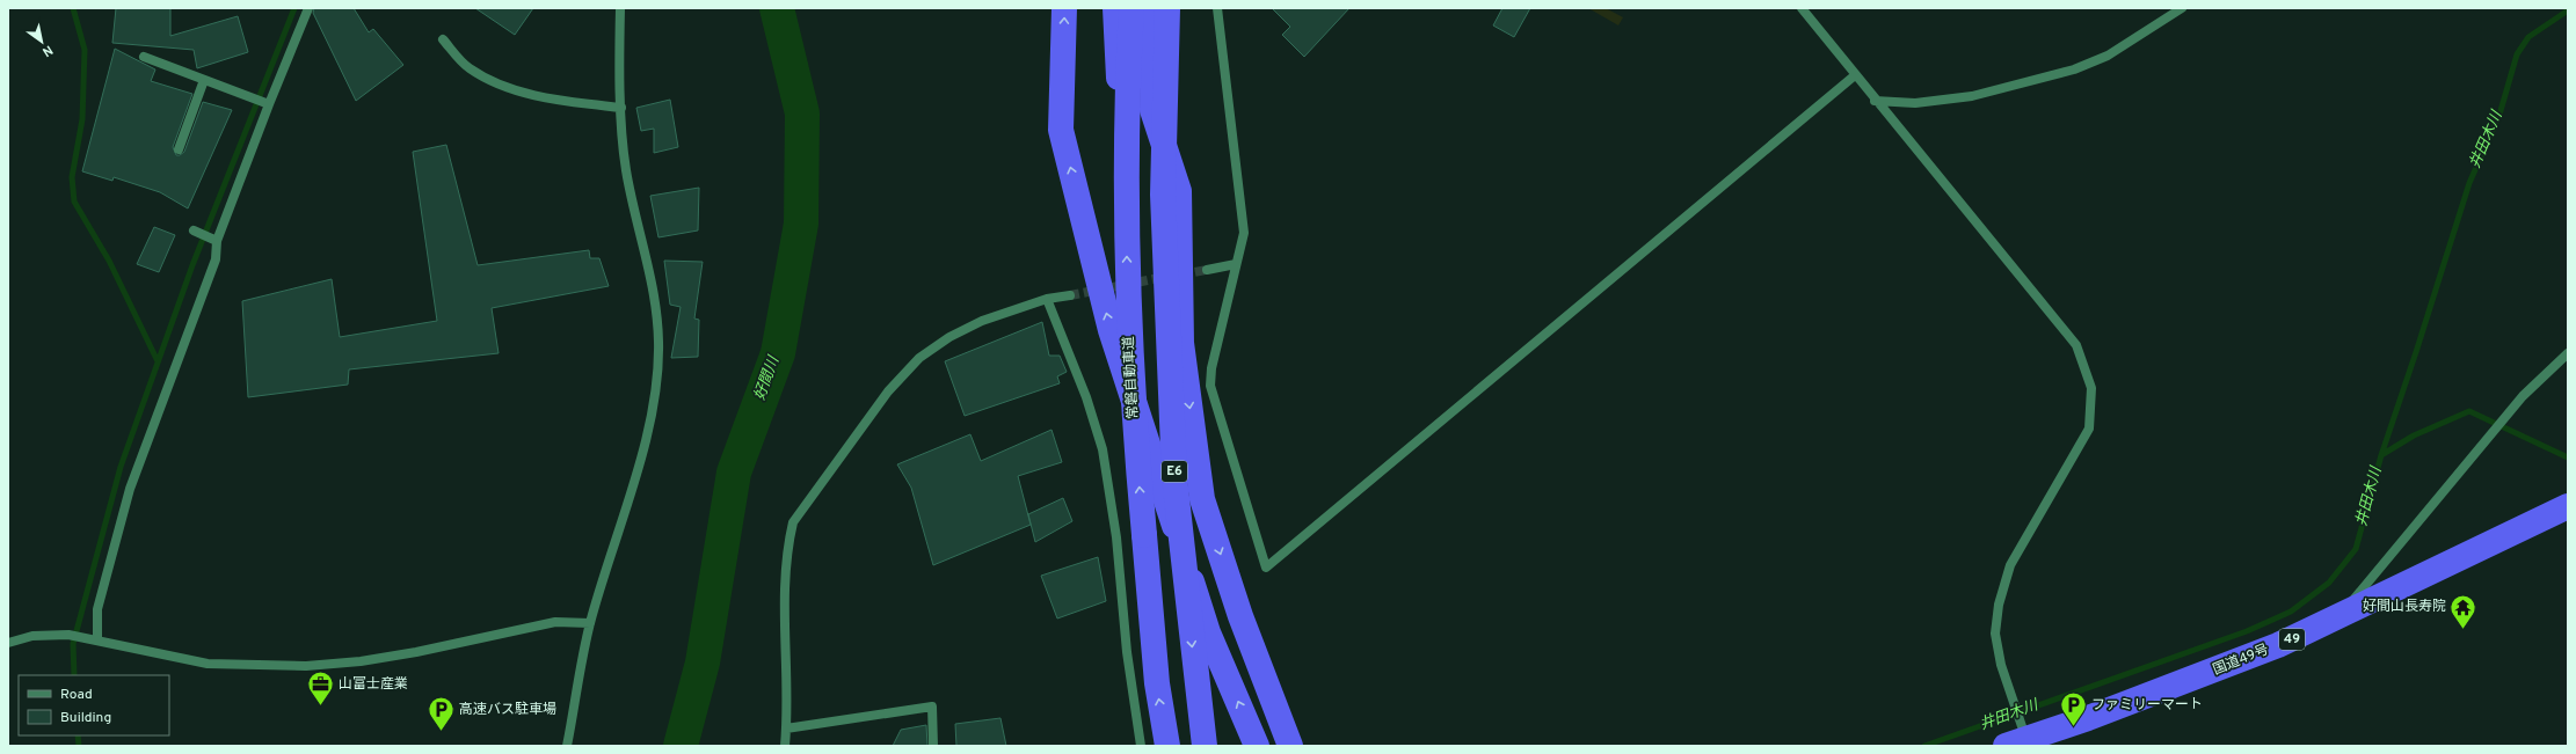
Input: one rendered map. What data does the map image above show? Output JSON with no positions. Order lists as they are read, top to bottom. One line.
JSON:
{"streets":{"highway":["常磐自動車道","E6","49","国道49号"]},"water":["井田木川","好間川"],"places":{"temple":["好間山長寿院"],"office":["山富士産業"],"parking":["ファミリーマート","高速バス駐車場"]},"legend":["Road","Building"],"north":"bottom right"}
